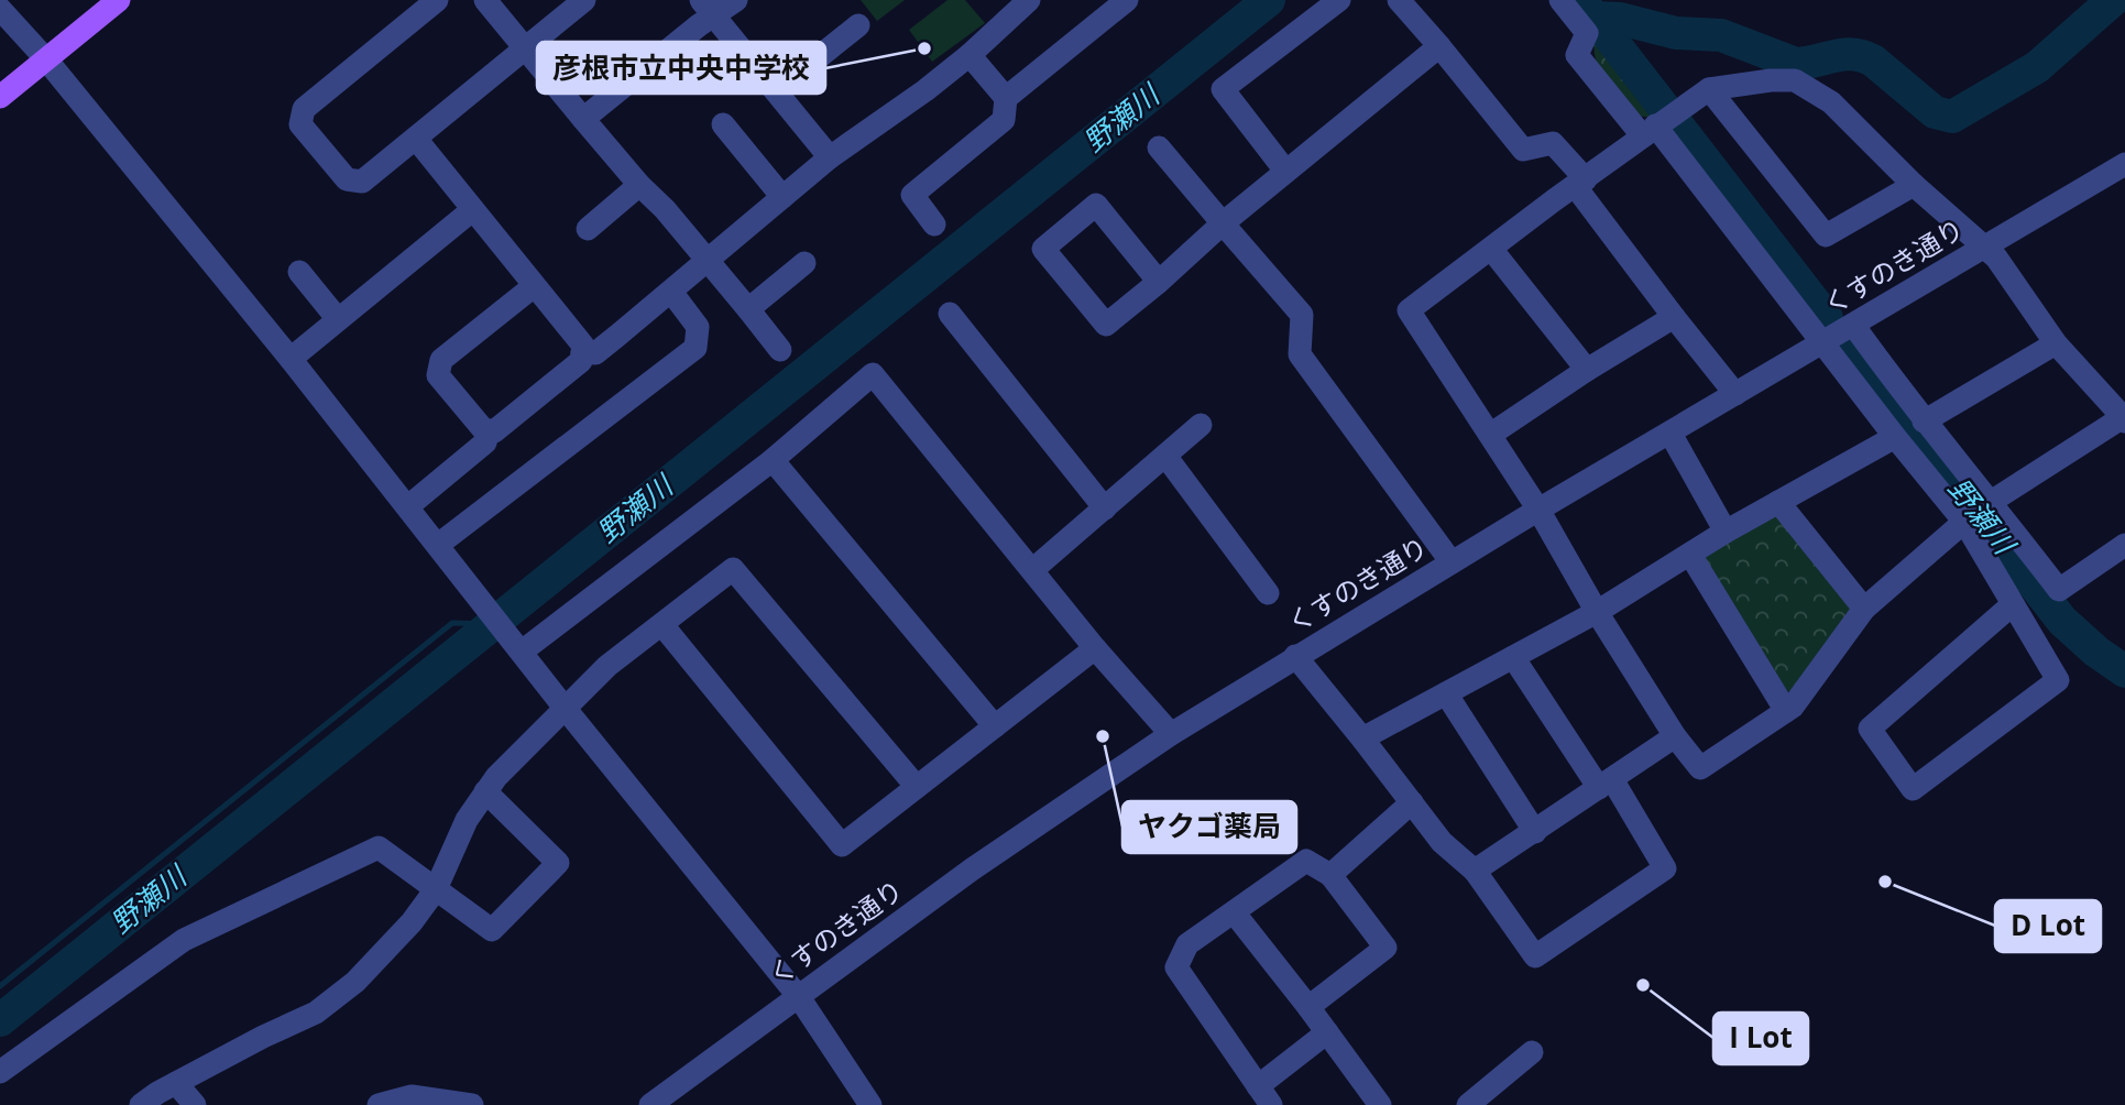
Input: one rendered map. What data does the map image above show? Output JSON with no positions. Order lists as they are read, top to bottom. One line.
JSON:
{"streets":{"street":["くすのき通り"]},"water":["野瀬川"],"places":["彦根市立中央中学校","ヤクゴ薬局","D Lot","I Lot"]}
